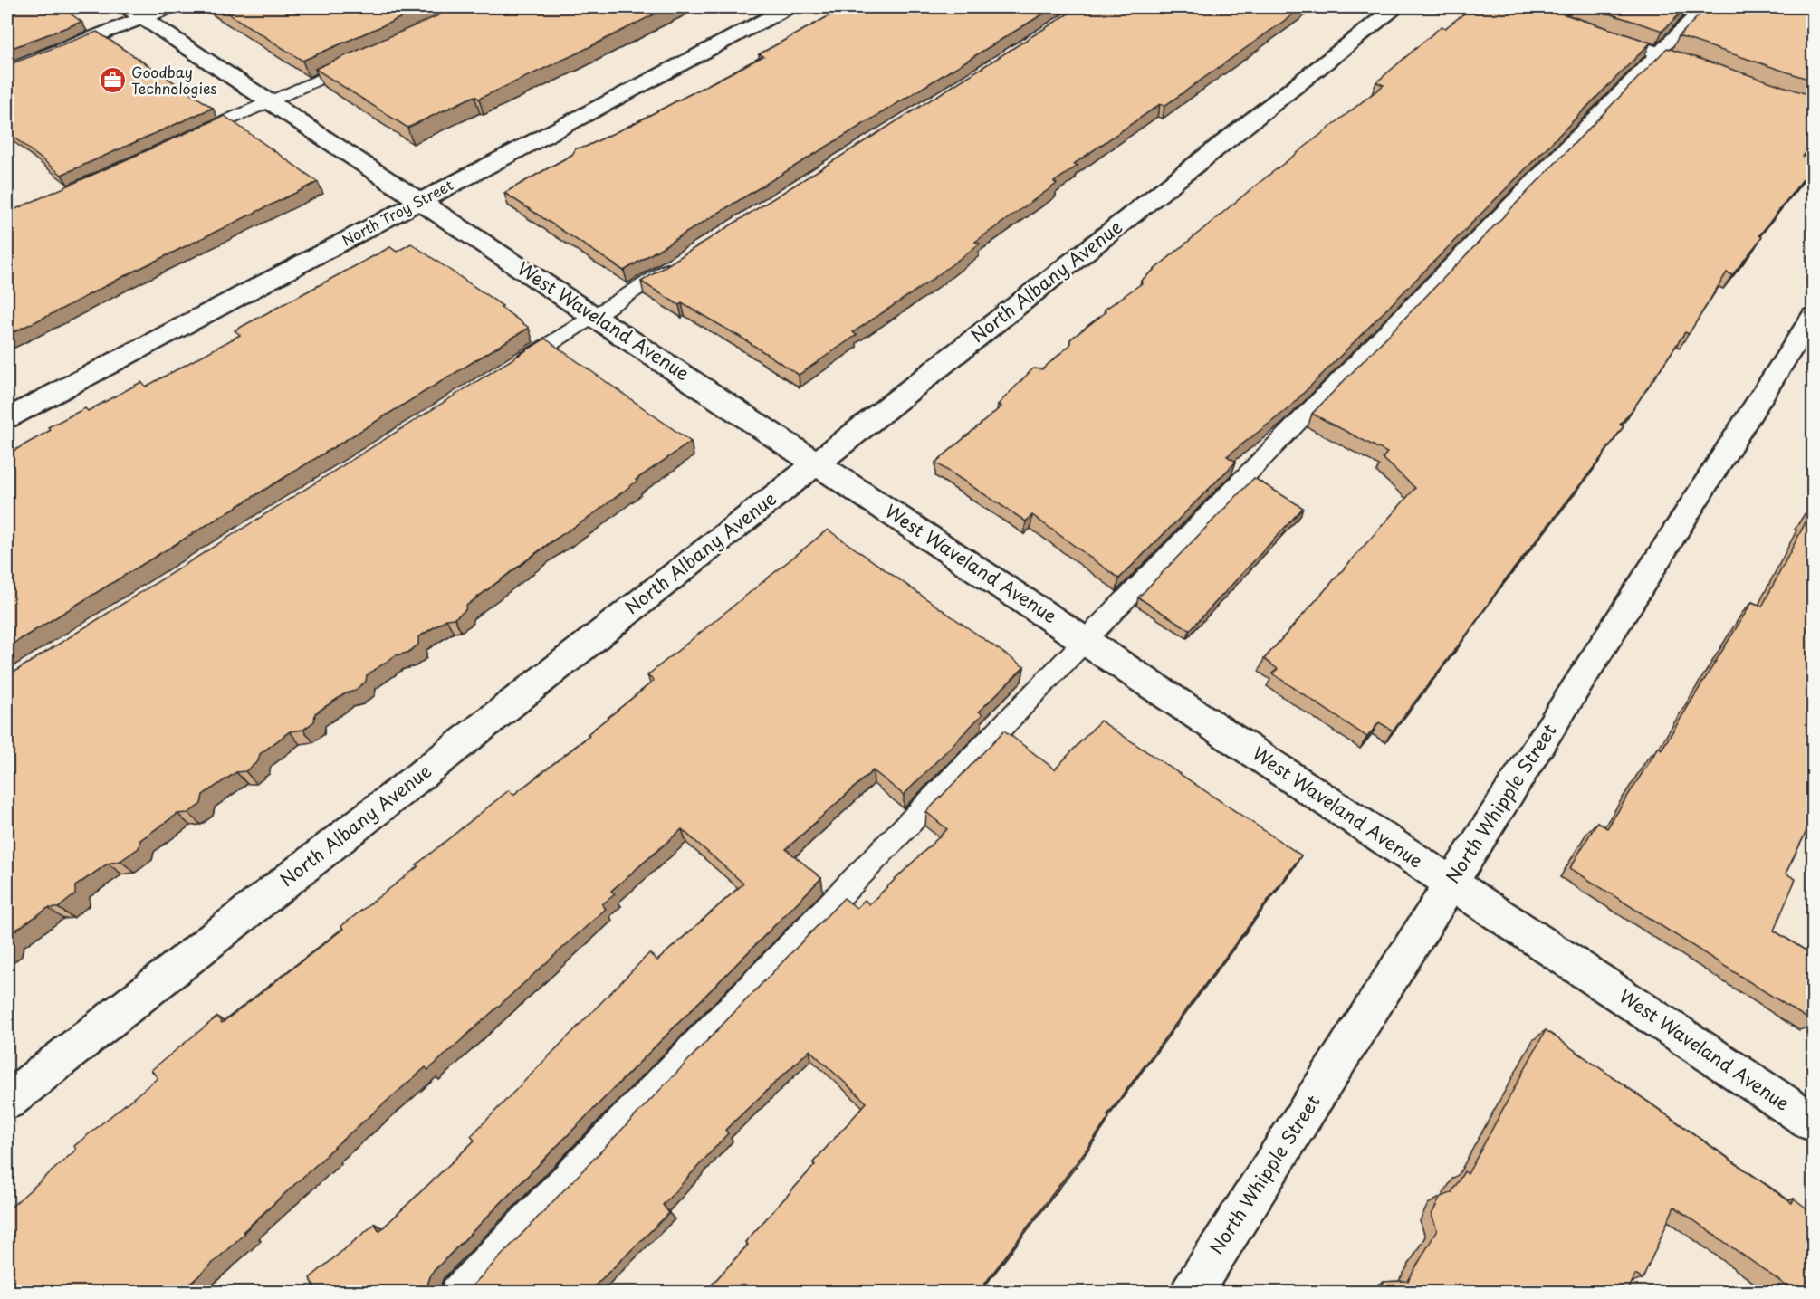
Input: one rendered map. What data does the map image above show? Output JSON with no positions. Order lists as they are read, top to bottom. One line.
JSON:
{"streets":{"street":["North Troy Street","North Albany Avenue","West Waveland Avenue","North Whipple Street"]},"crossings":[["North Troy Street","West Waveland Avenue"],["North Albany Avenue","West Waveland Avenue"],["West Waveland Avenue","North Whipple Street"]],"places":{"office":["Goodbay Technologies"]}}
